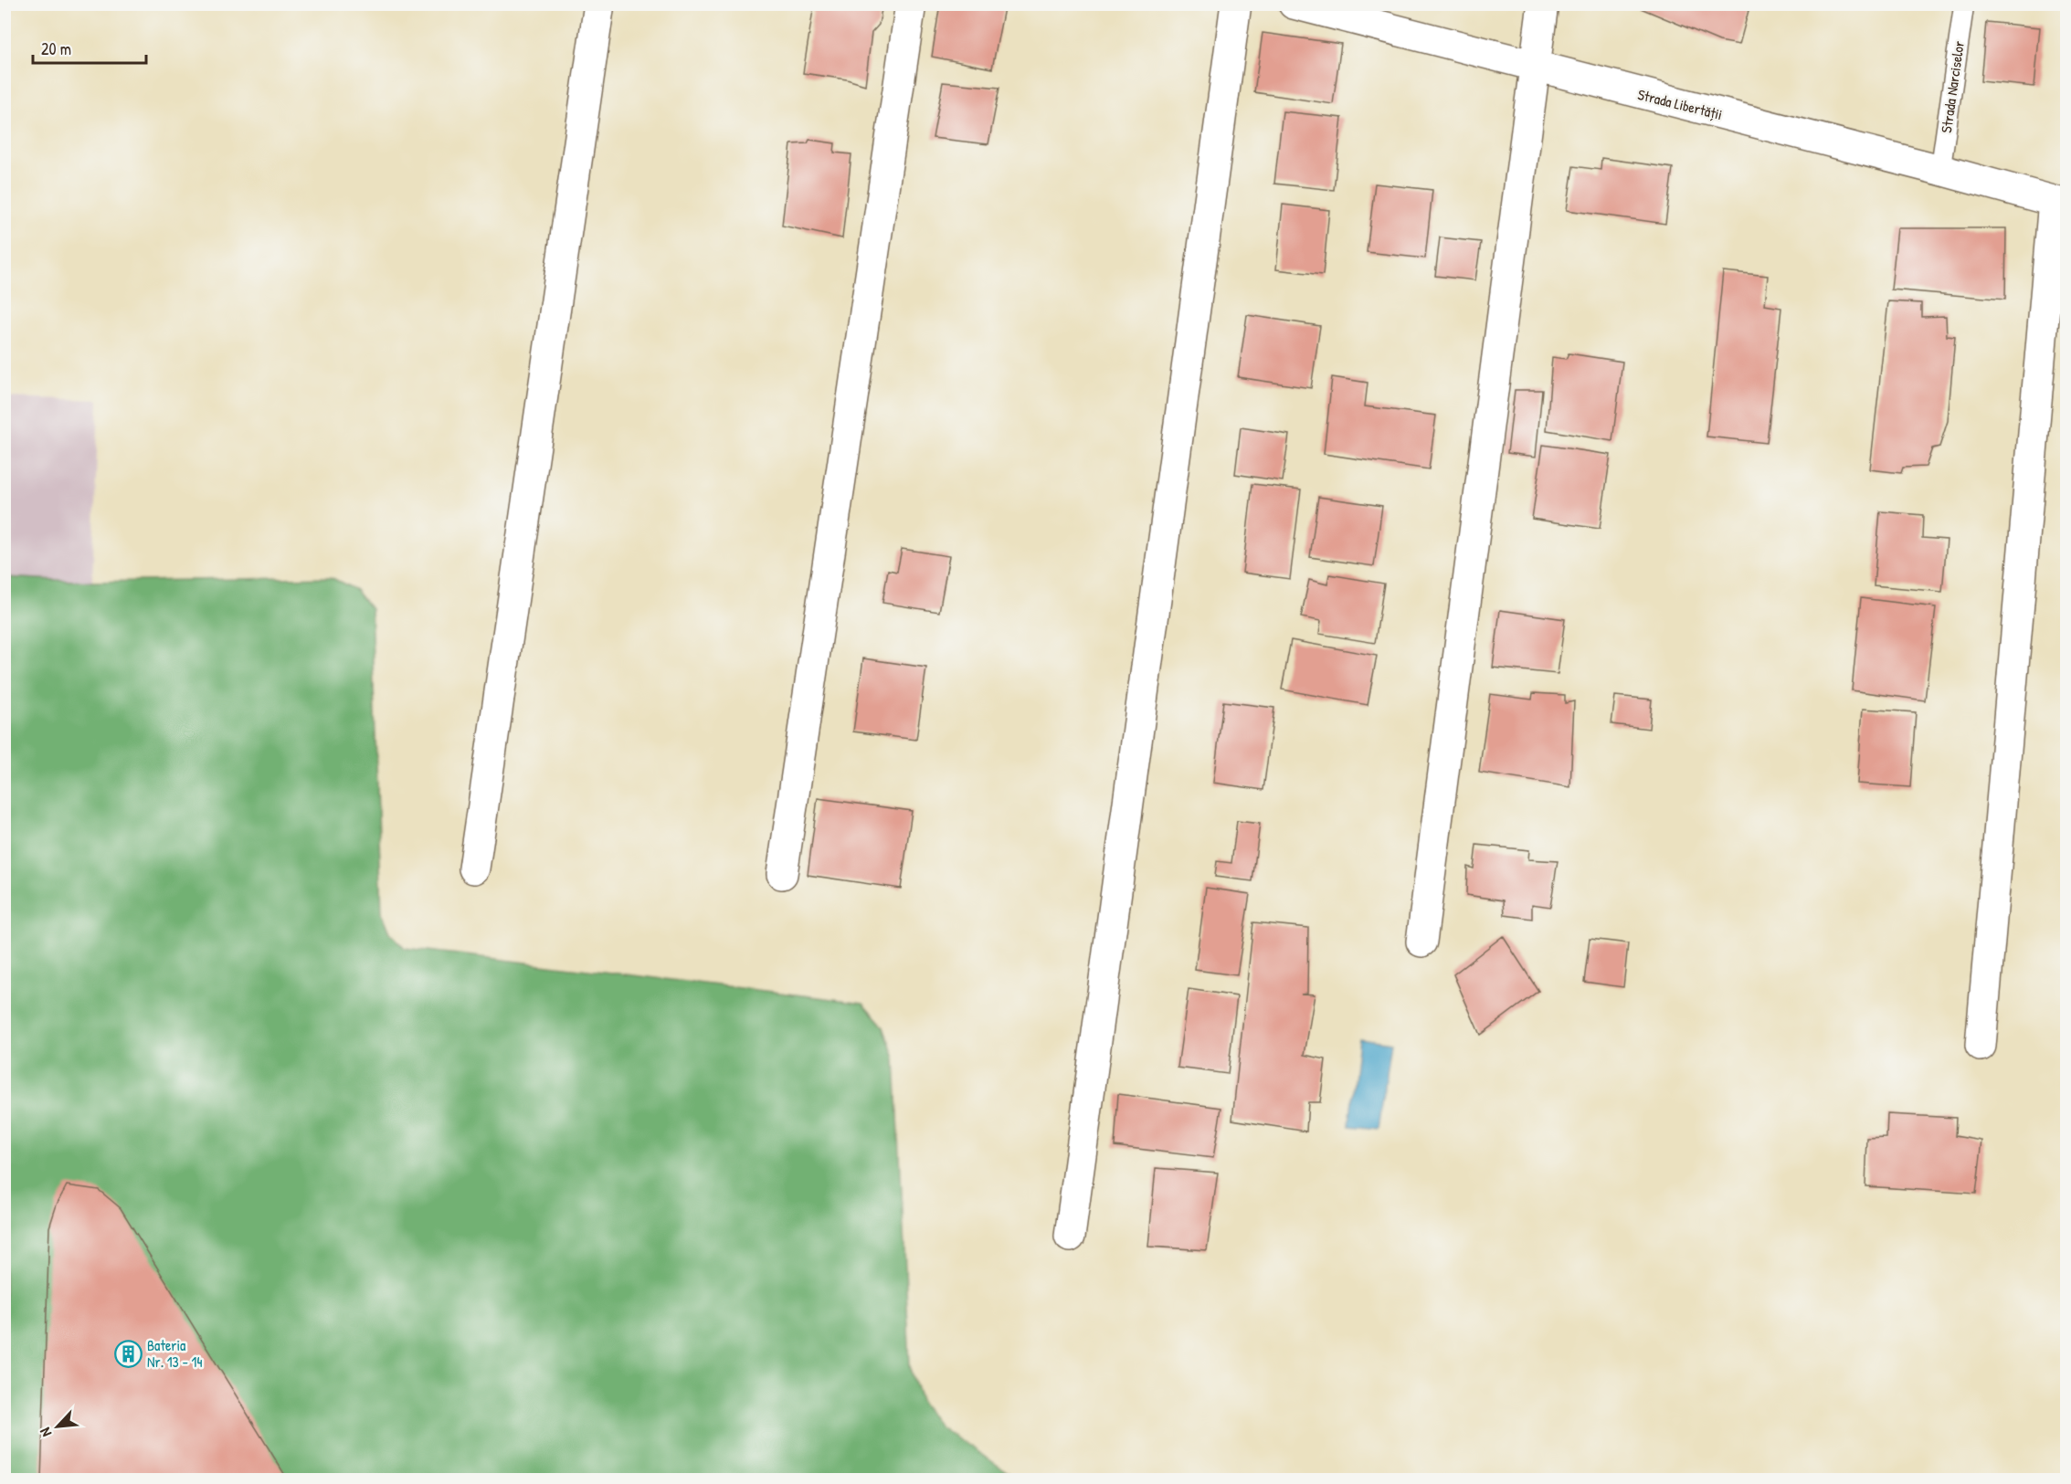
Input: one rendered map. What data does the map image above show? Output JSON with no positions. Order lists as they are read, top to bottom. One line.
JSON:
{"streets":{"street":["Strada Libertății"],"lane":["Strada Narciselor"]},"crossings":[["Strada Narciselor","Strada Libertății"]],"places":{"building":["Bateria Nr. 13 - 14"]},"scale_bar":"20 m","north":"bottom left"}
